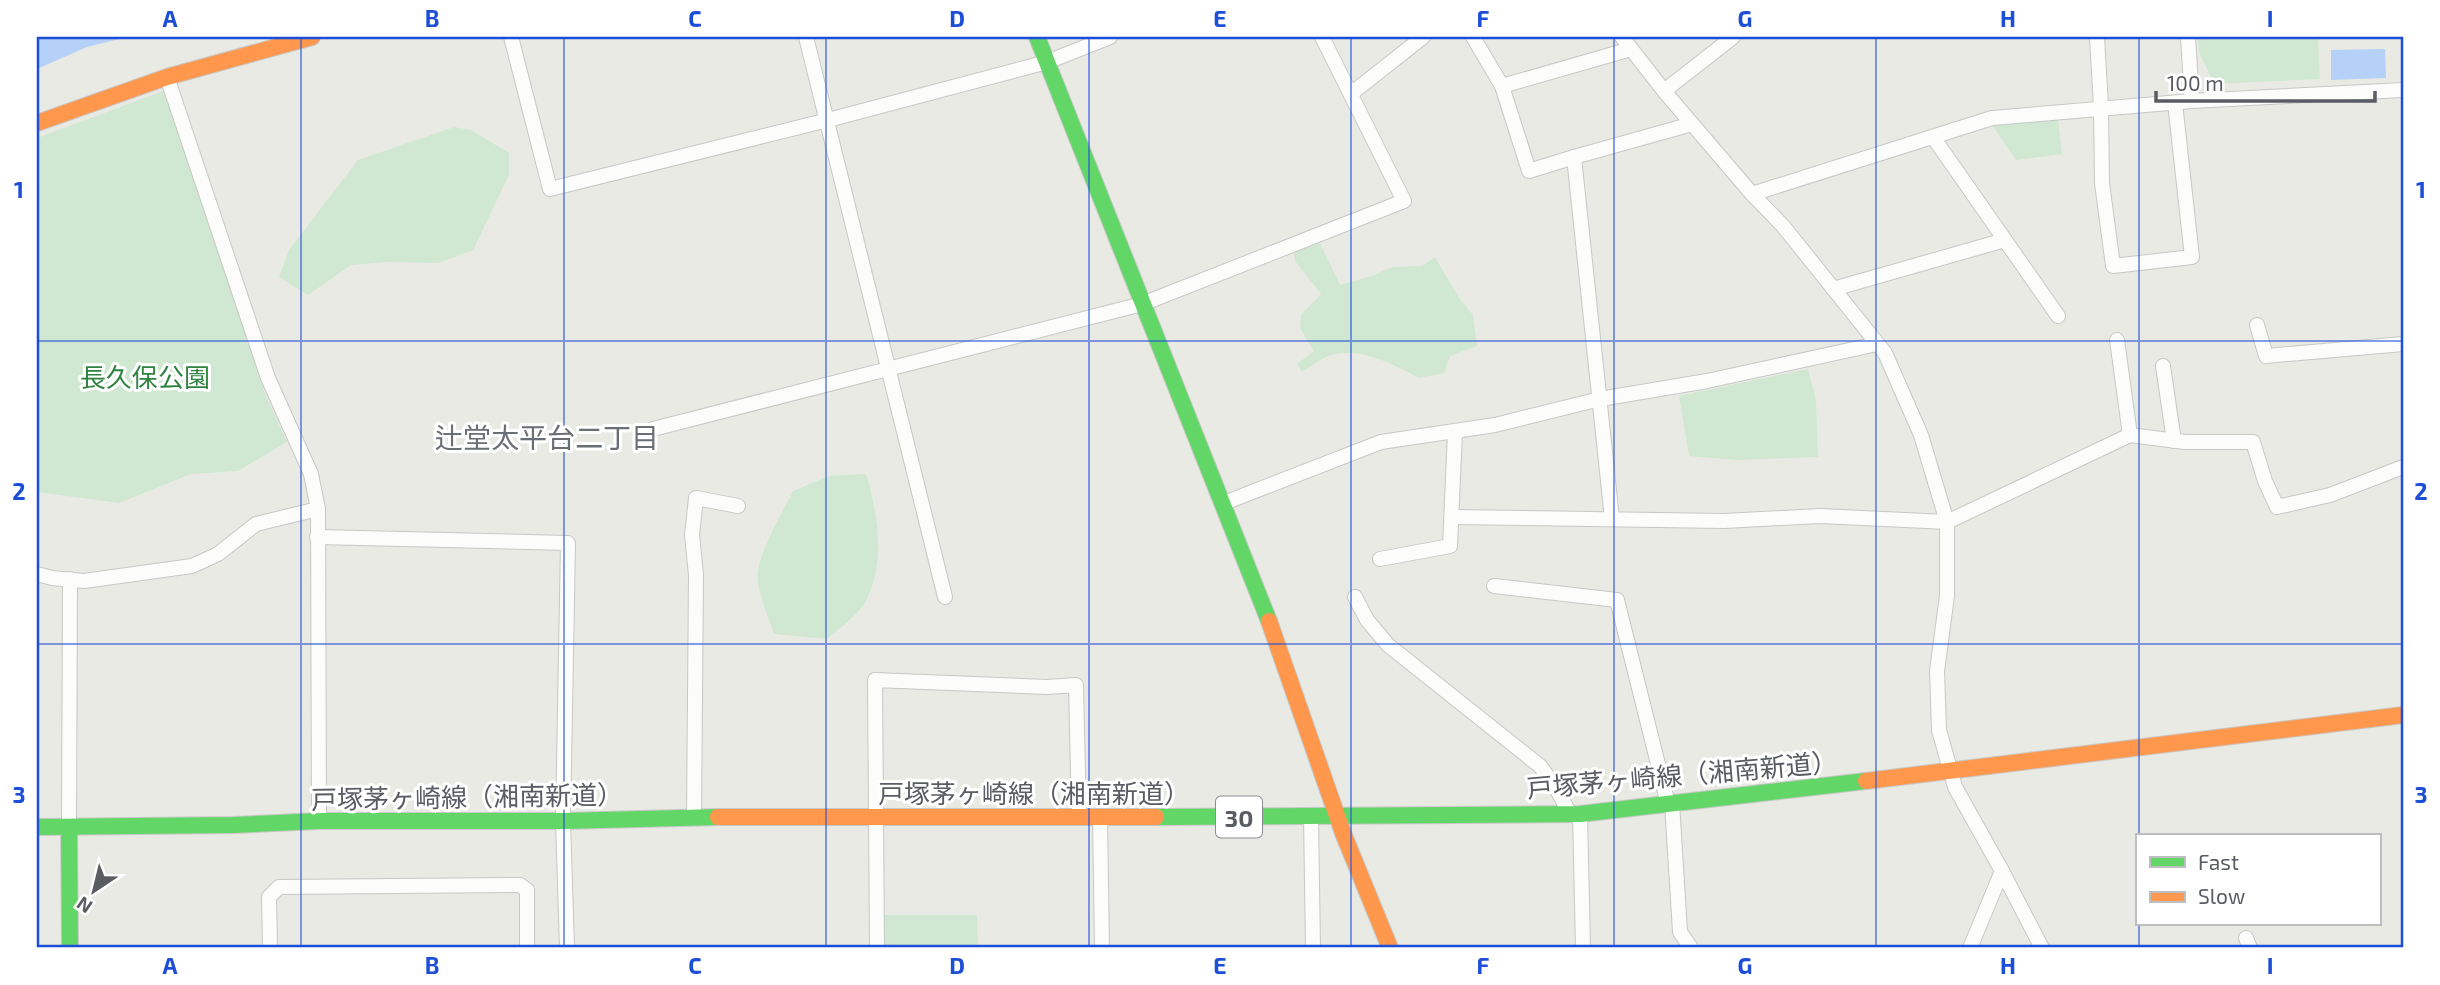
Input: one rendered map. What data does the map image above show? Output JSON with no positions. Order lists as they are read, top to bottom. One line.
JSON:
{"streets":{"main road":["戸塚茅ヶ崎線（湘南新道）","30"]},"districts":["辻堂太平台二丁目"],"parks":["長久保公園"],"legend":["Fast","Slow"],"scale_bar":"100 m","north":"bottom left","grid":{"columns":["A","B","C","D","E","F","G","H","I"],"rows":["1","2","3"]}}
